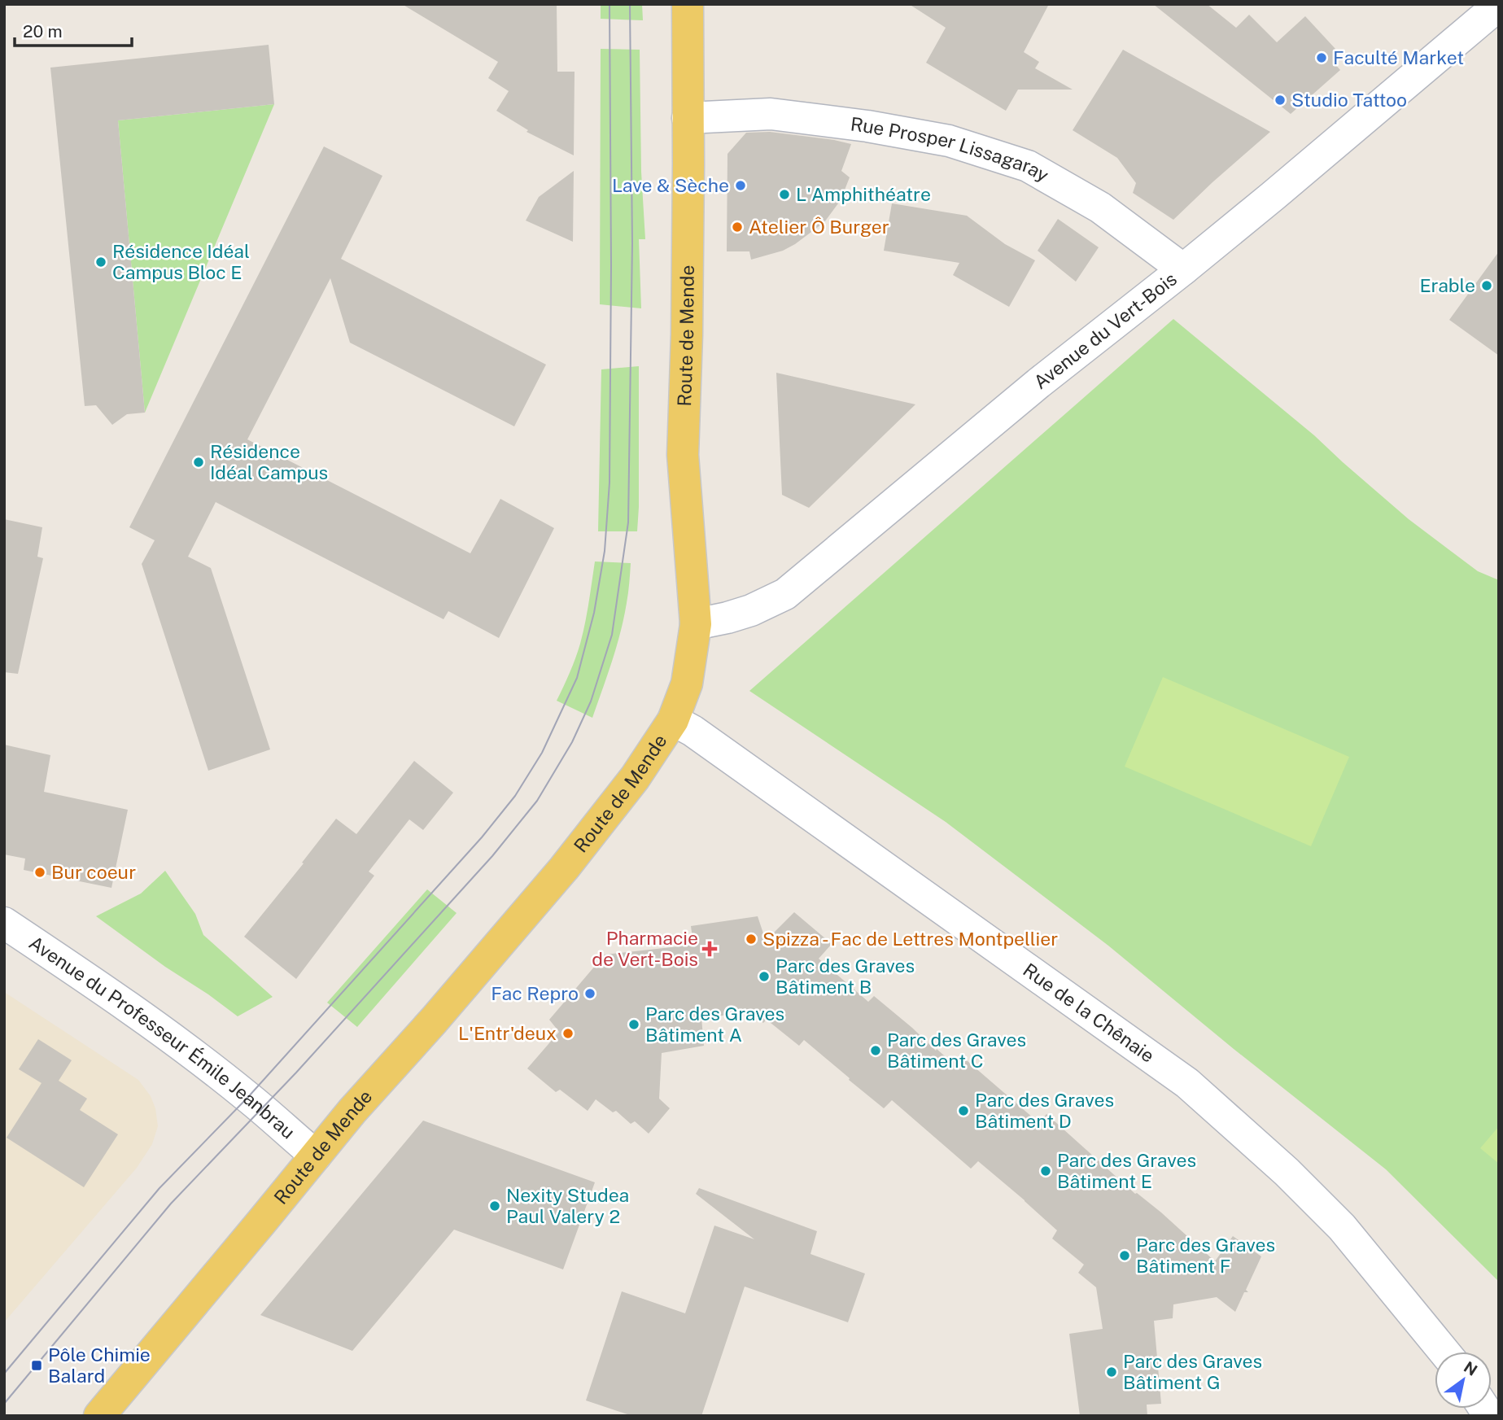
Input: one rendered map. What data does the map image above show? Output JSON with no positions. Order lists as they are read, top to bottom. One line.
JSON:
{"streets":{"main road":["Route de Mende"],"street":["Rue Prosper Lissagaray","Avenue du Vert-Bois","Rue de la Chênaie","Avenue du Professeur Émile Jeanbrau"]},"crossings":[["Rue Prosper Lissagaray","Avenue du Vert-Bois"],["Rue Prosper Lissagaray","Route de Mende"],["Avenue du Vert-Bois","Route de Mende"],["Route de Mende","Rue de la Chênaie"],["Route de Mende","Avenue du Professeur Émile Jeanbrau"]],"places":{"other":["Faculté Market","Studio Tattoo","Lave & Sèche","L'Amphithéatre","Atelier Ô Burger","Résidence Idéal Campus Bloc E","Erable","Résidence Idéal Campus","Bur coeur","Spizza - Fac de Lettres Montpellier","Parc des Graves Bâtiment B","Fac Repro","Parc des Graves Bâtiment A","L'Entr'deux","Parc des Graves Bâtiment C","Parc des Graves Bâtiment D","Parc des Graves Bâtiment E","Nexity Studea Paul Valery 2","Parc des Graves Bâtiment F","Parc des Graves Bâtiment G"],"health":["Pharmacie de Vert-Bois"],"transit":["Pôle Chimie Balard"]},"scale_bar":"20 m","north":"top right"}
